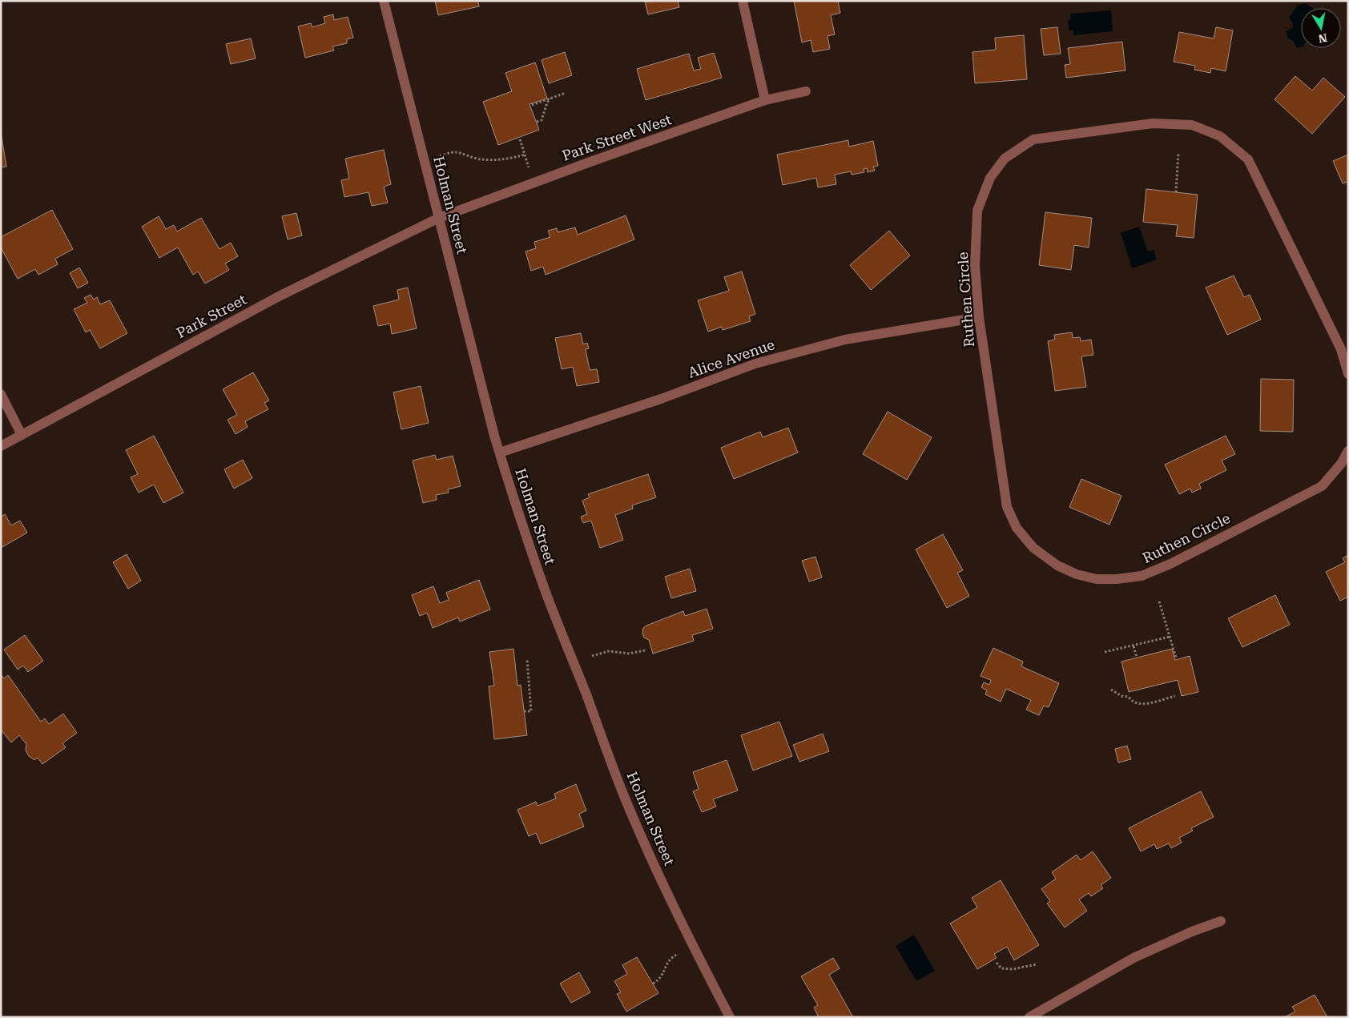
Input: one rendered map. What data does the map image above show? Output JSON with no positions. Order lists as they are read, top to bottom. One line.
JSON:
{"streets":{"street":["Park Street West","Holman Street","Ruthen Circle","Park Street","Alice Avenue"]},"crossings":[["Park Street West","Holman Street"],["Park Street West","Park Street"],["Holman Street","Park Street"],["Holman Street","Alice Avenue"],["Ruthen Circle","Alice Avenue"]],"north":"bottom"}
